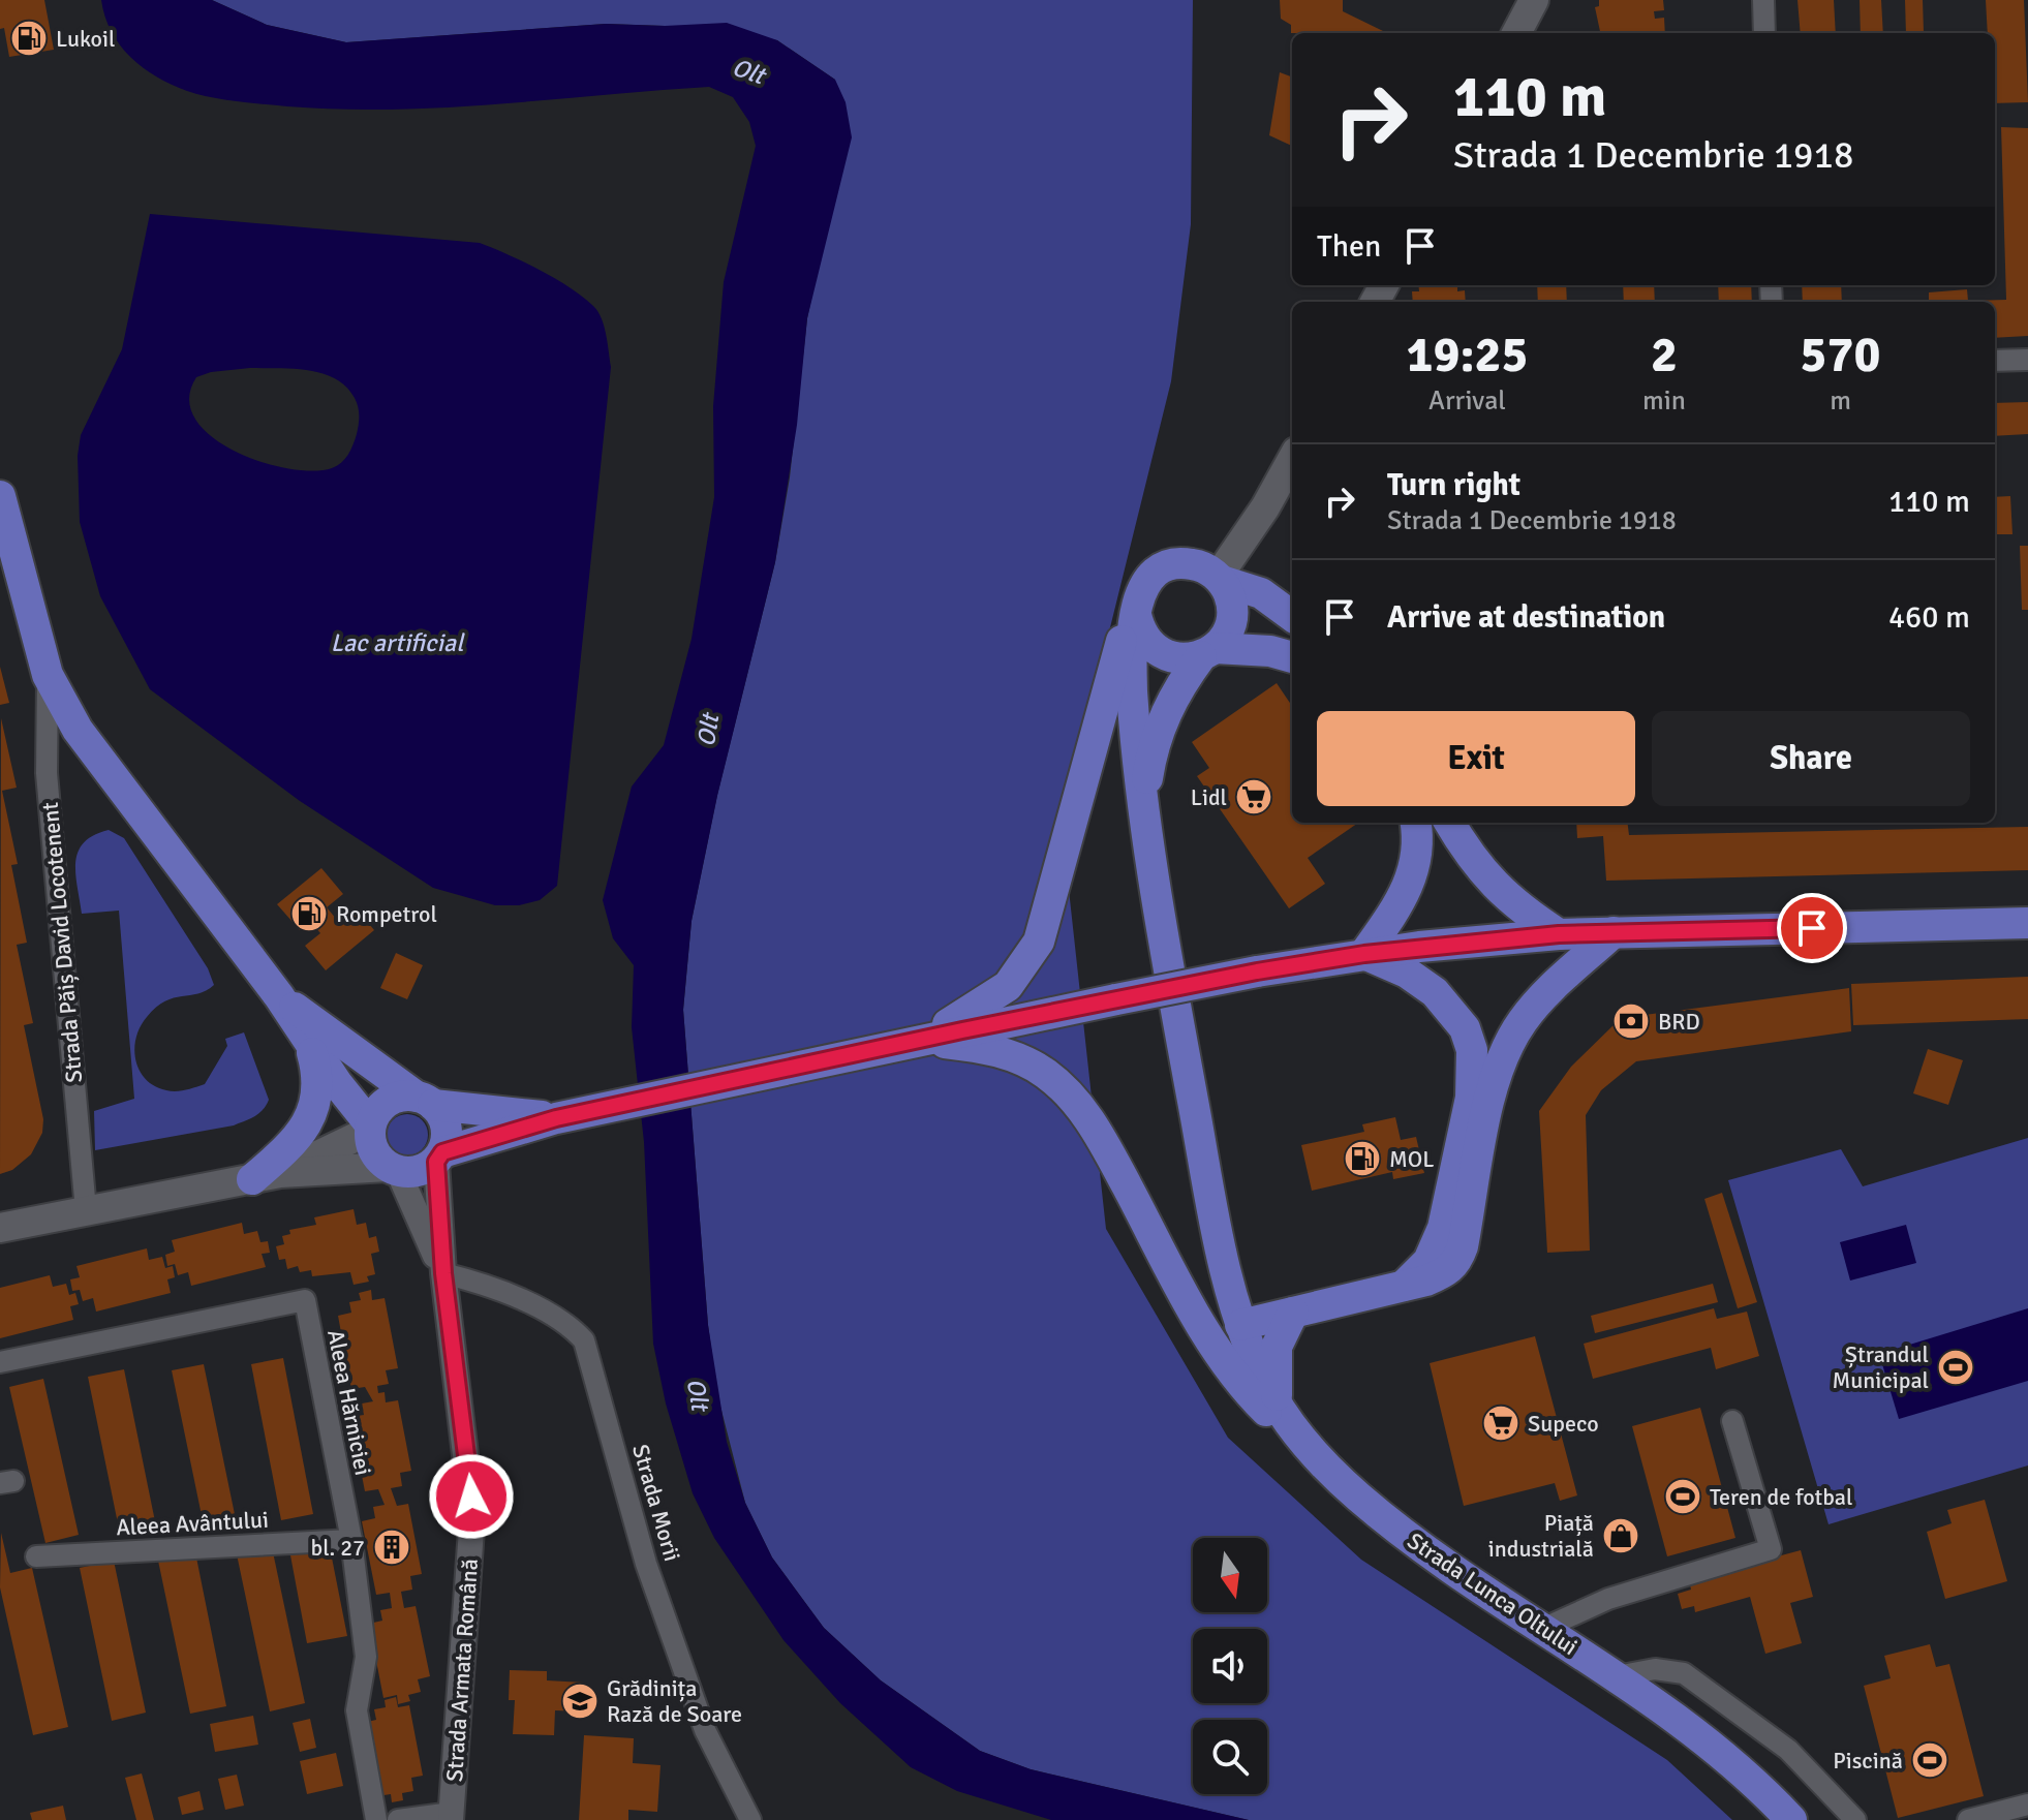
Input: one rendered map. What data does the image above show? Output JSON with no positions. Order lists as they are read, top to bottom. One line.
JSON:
{"streets":{"main road":["Strada Păiș David Locotenent","Strada Lunca Oltului"],"street":["Aleea Hărniciei","Strada Morii","Aleea Avântului","Strada Armata Română"]},"crossings":[["Strada Păiș David Locotenent","Strada Armata Română"],["Aleea Hărniciei","Aleea Avântului"],["Strada Morii","Strada Armata Română"]],"water":["Olt","Lac artificial"],"places":{"fuel station":["Lukoil","Rompetrol","MOL"],"supermarket":["Lidl","Supeco"],"bank":["BRD"],"sports":["Ștrandul Municipal","Teren de fotbal","Piscină"],"shop":["Piață industrială"],"building":["bl. 27"],"school or university":["Grădinița Rază de Soare"]},"north":"bottom","page":{"turn":["110 m","Strada 1 Decembrie 1918"],"then":"Then","eta":["19:25","Arrival","2","min","570","m"],"list":[{"name":"Turn right","note":"Strada 1 Decembrie 1918","value":"110 m"},{"name":"Arrive at destination","value":"460 m"}],"buttons":["Exit","Share"]}}
